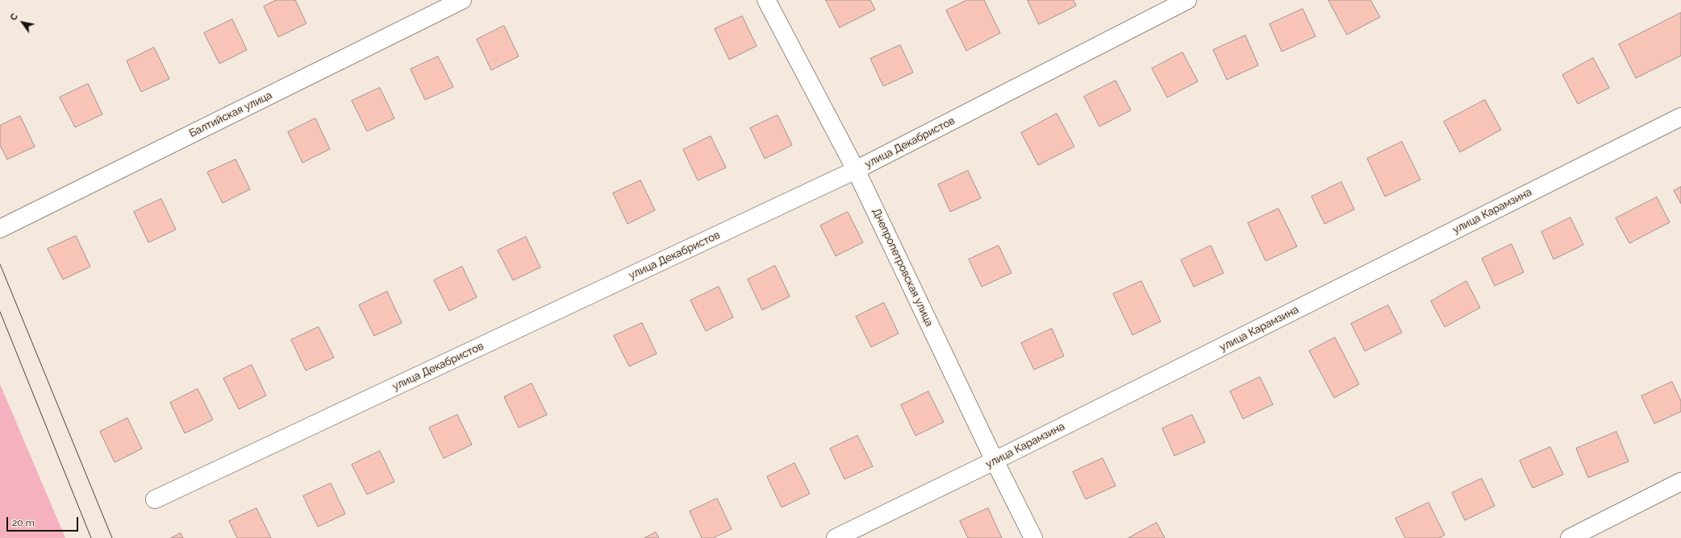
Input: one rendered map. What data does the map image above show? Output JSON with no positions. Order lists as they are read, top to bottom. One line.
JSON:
{"streets":{"street":["Балтийская улица","улица Декабристов","улица Карамзина","Днепропетровская улица"]},"crossings":[["улица Декабристов","Днепропетровская улица"],["улица Карамзина","Днепропетровская улица"]],"scale_bar":"20 m","north":"top left"}
